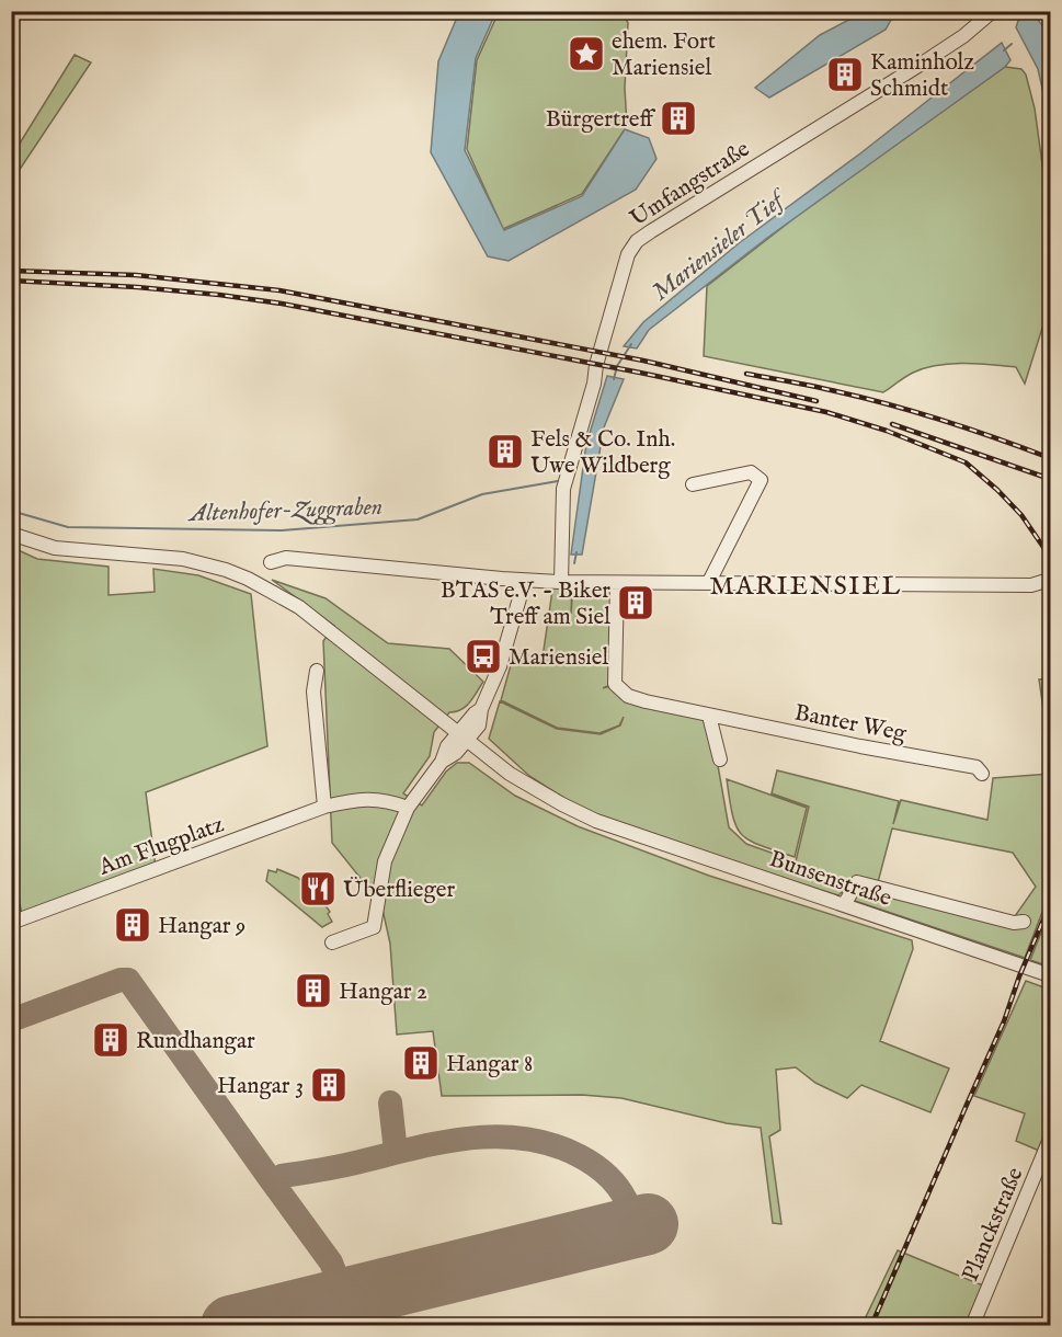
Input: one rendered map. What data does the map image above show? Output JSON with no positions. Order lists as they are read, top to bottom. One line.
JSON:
{"streets":{"street":["Umfangstraße","Banter Weg","Am Flugplatz","Bunsenstraße","Planckstraße"]},"districts":["MARIENSIEL"],"water":["Mariensieler Tief","Altenhofer-Zuggraben"],"places":{"place":["ehem. Fort Mariensiel"],"building":["Kaminholz Schmidt","Bürgertreff","Fels & Co. Inh. Uwe Wildberg","BTAS e.V. - Biker Treff am Siel","Hangar 9","Hangar 2","Rundhangar","Hangar 8","Hangar 3"],"bus stop":["Mariensiel"],"restaurant":["Überflieger"]}}
